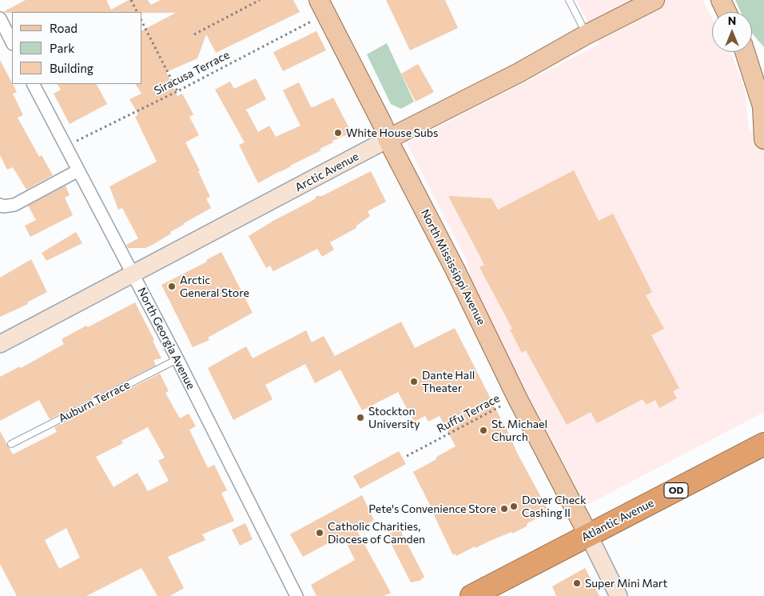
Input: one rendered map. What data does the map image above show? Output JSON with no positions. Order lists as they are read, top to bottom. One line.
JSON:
{"streets":{"highway":["OD","Atlantic Avenue"],"main road":["Arctic Avenue","North Mississippi Avenue"],"street":["North Georgia Avenue"],"lane":["Auburn Terrace"],"path":["Siracusa Terrace","Ruffu Terrace"]},"crossings":[["Siracusa Terrace","North Mississippi Avenue"],["Siracusa Terrace","North Georgia Avenue"],["Arctic Avenue","North Mississippi Avenue"],["Arctic Avenue","North Georgia Avenue"],["North Mississippi Avenue","Ruffu Terrace"],["North Mississippi Avenue","Atlantic Avenue"],["North Georgia Avenue","Auburn Terrace"]],"places":["White House Subs","Arctic General Store","Dante Hall Theater","Stockton University","St. Michael Church","Dover Check Cashing II","Pete's Convenience Store","Catholic Charities, Diocese of Camden","Super Mini Mart"],"legend":["Road","Park","Building"],"north":"top"}
